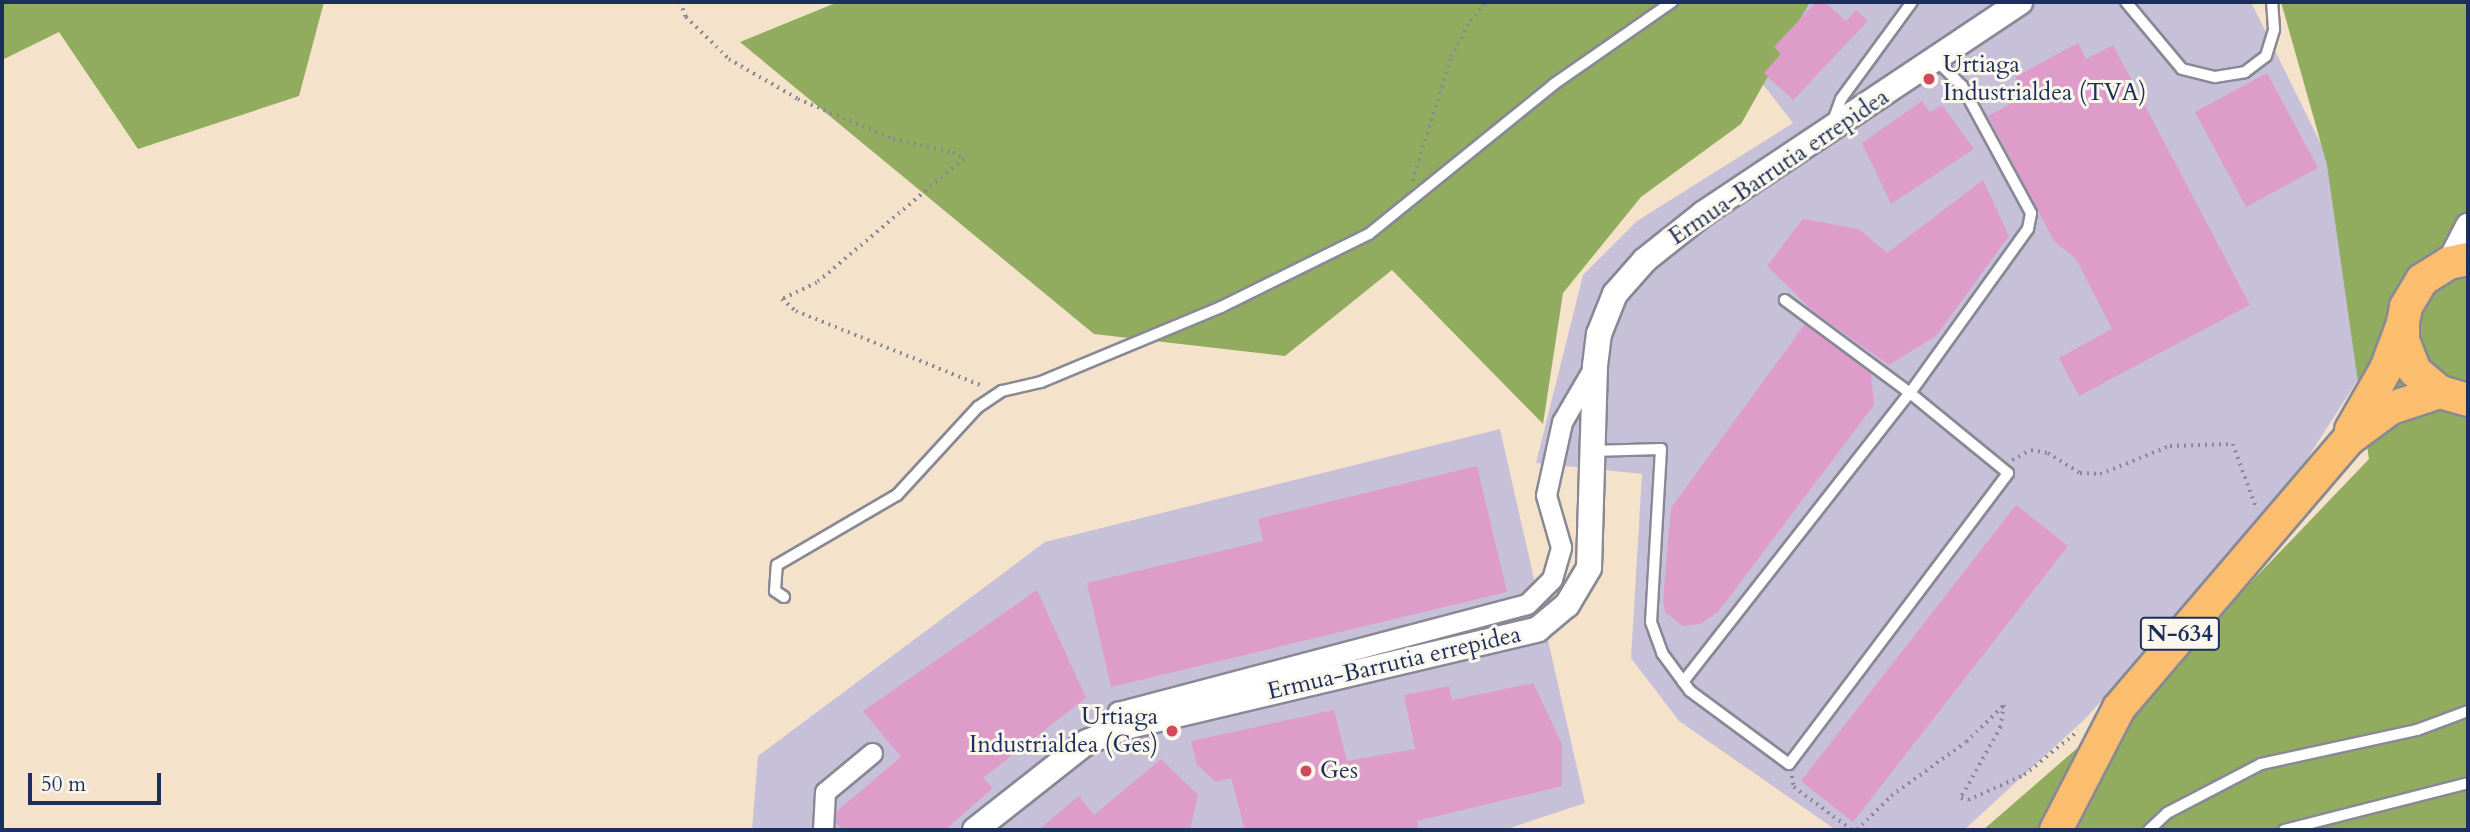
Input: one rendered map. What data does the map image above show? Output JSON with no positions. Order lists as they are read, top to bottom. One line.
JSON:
{"streets":{"highway":["N-634"],"street":["Ermua-Barrutia errepidea"]},"places":["Urtiaga Industrialdea (TVA)","Urtiaga Industrialdea (Ges)","Ges"],"scale_bar":"50 m"}
